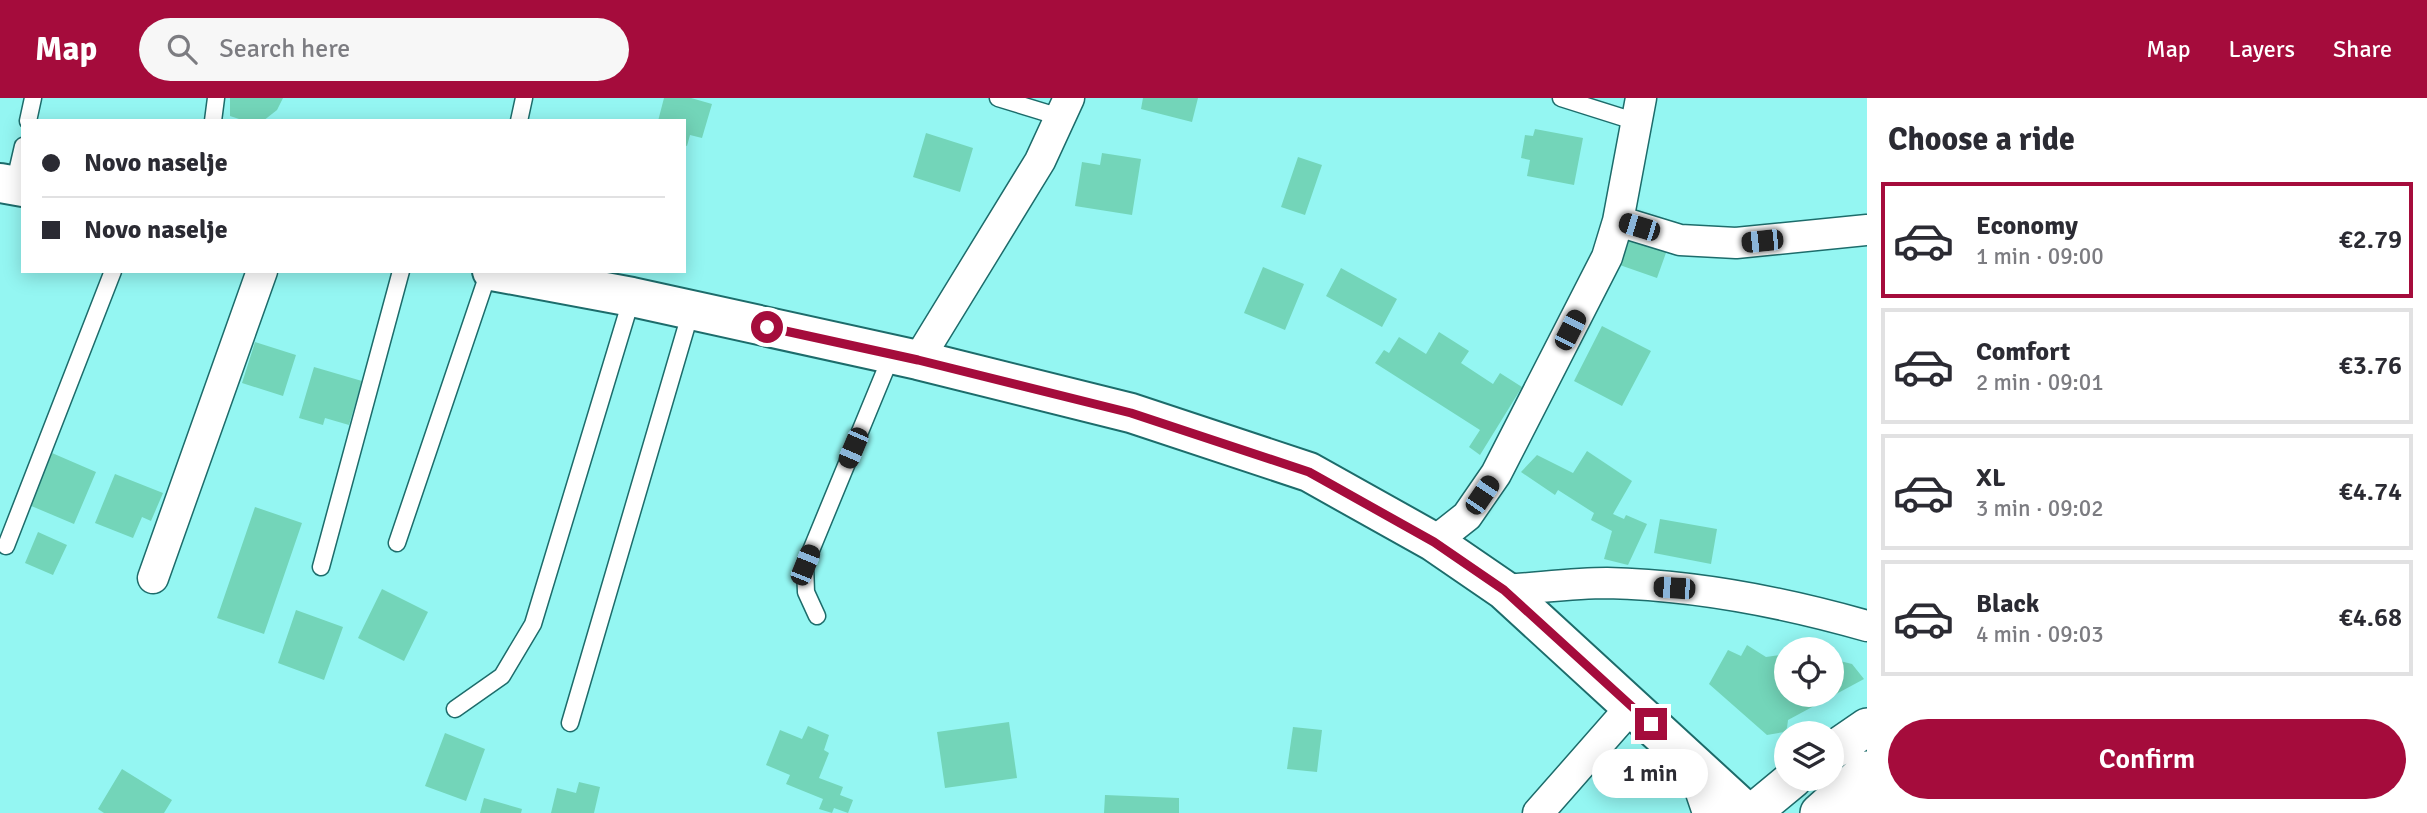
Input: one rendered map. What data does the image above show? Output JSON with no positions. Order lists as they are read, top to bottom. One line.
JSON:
{"page":{"header":"Map","search":"Search here","nav":["Map","Layers","Share"],"heading":"Choose a ride","banner":["Novo naselje","Novo naselje"],"list":[{"name":"Economy","note":"1 min · 09:00","value":"€2.79"},{"name":"Comfort","note":"2 min · 09:01","value":"€3.76"},{"name":"XL","note":"3 min · 09:02","value":"€4.74"},{"name":"Black","note":"4 min · 09:03","value":"€4.68"}],"buttons":"Confirm","bubble":"1 min"}}
